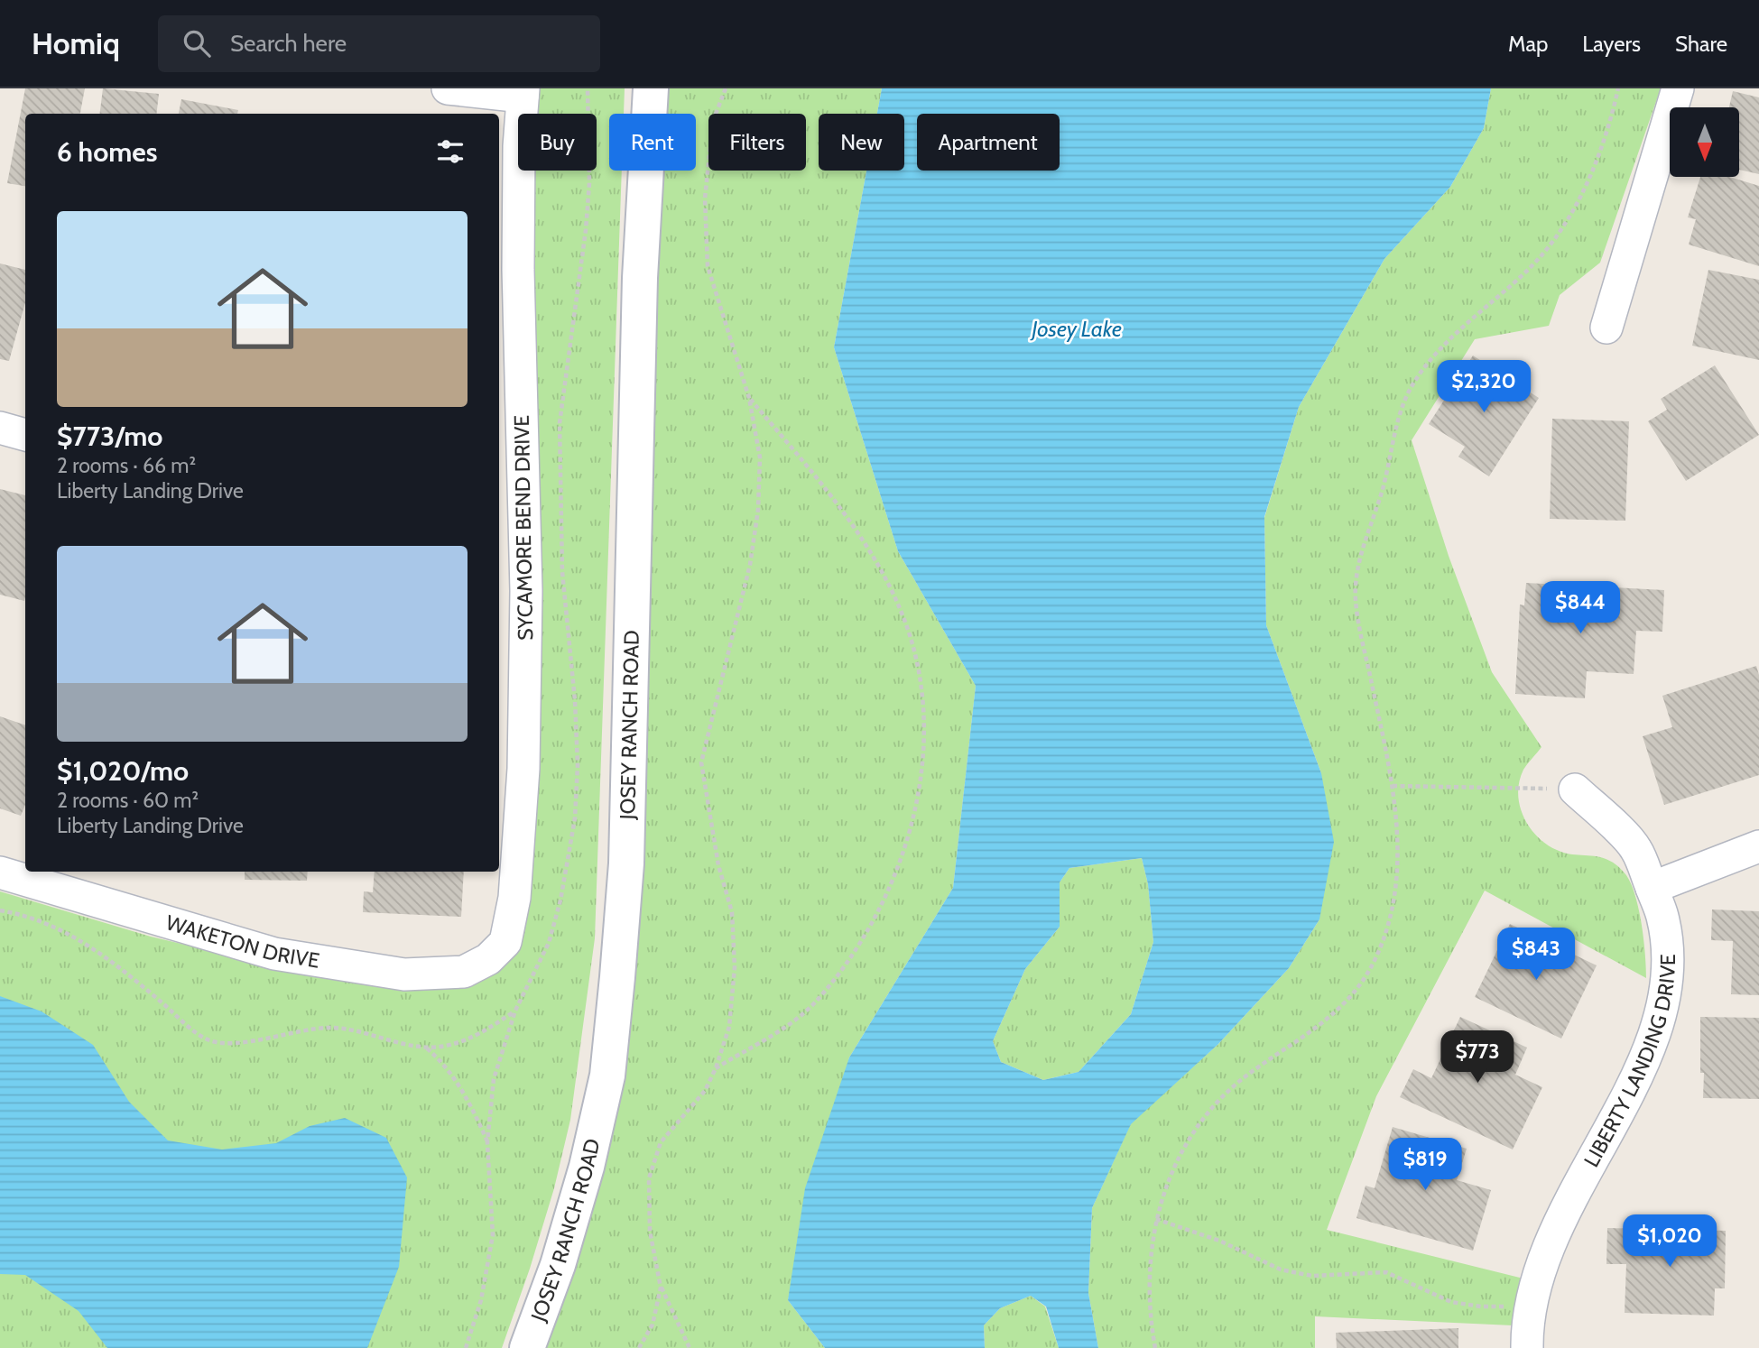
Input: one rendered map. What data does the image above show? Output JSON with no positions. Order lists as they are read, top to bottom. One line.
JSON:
{"streets":{"street":["SYCAMORE BEND DRIVE","JOSEY RANCH ROAD","WAKETON DRIVE","LIBERTY LANDING DRIVE"]},"crossings":[["SYCAMORE BEND DRIVE","WAKETON DRIVE"]],"water":["Josey Lake"],"north":"bottom","page":{"header":"Homiq","search":"Search here","nav":["Map","Layers","Share"],"chip":["Buy","Rent","Filters","New","Apartment"],"heading":"6 homes","list":[{"name":"$773/mo","note":"2 rooms · 66 m² · Liberty Landing Drive"},{"name":"$1,020/mo","note":"2 rooms · 60 m² · Liberty Landing Drive"}],"price":["$2,320","$844","$843","$773","$819","$1,020"]}}
